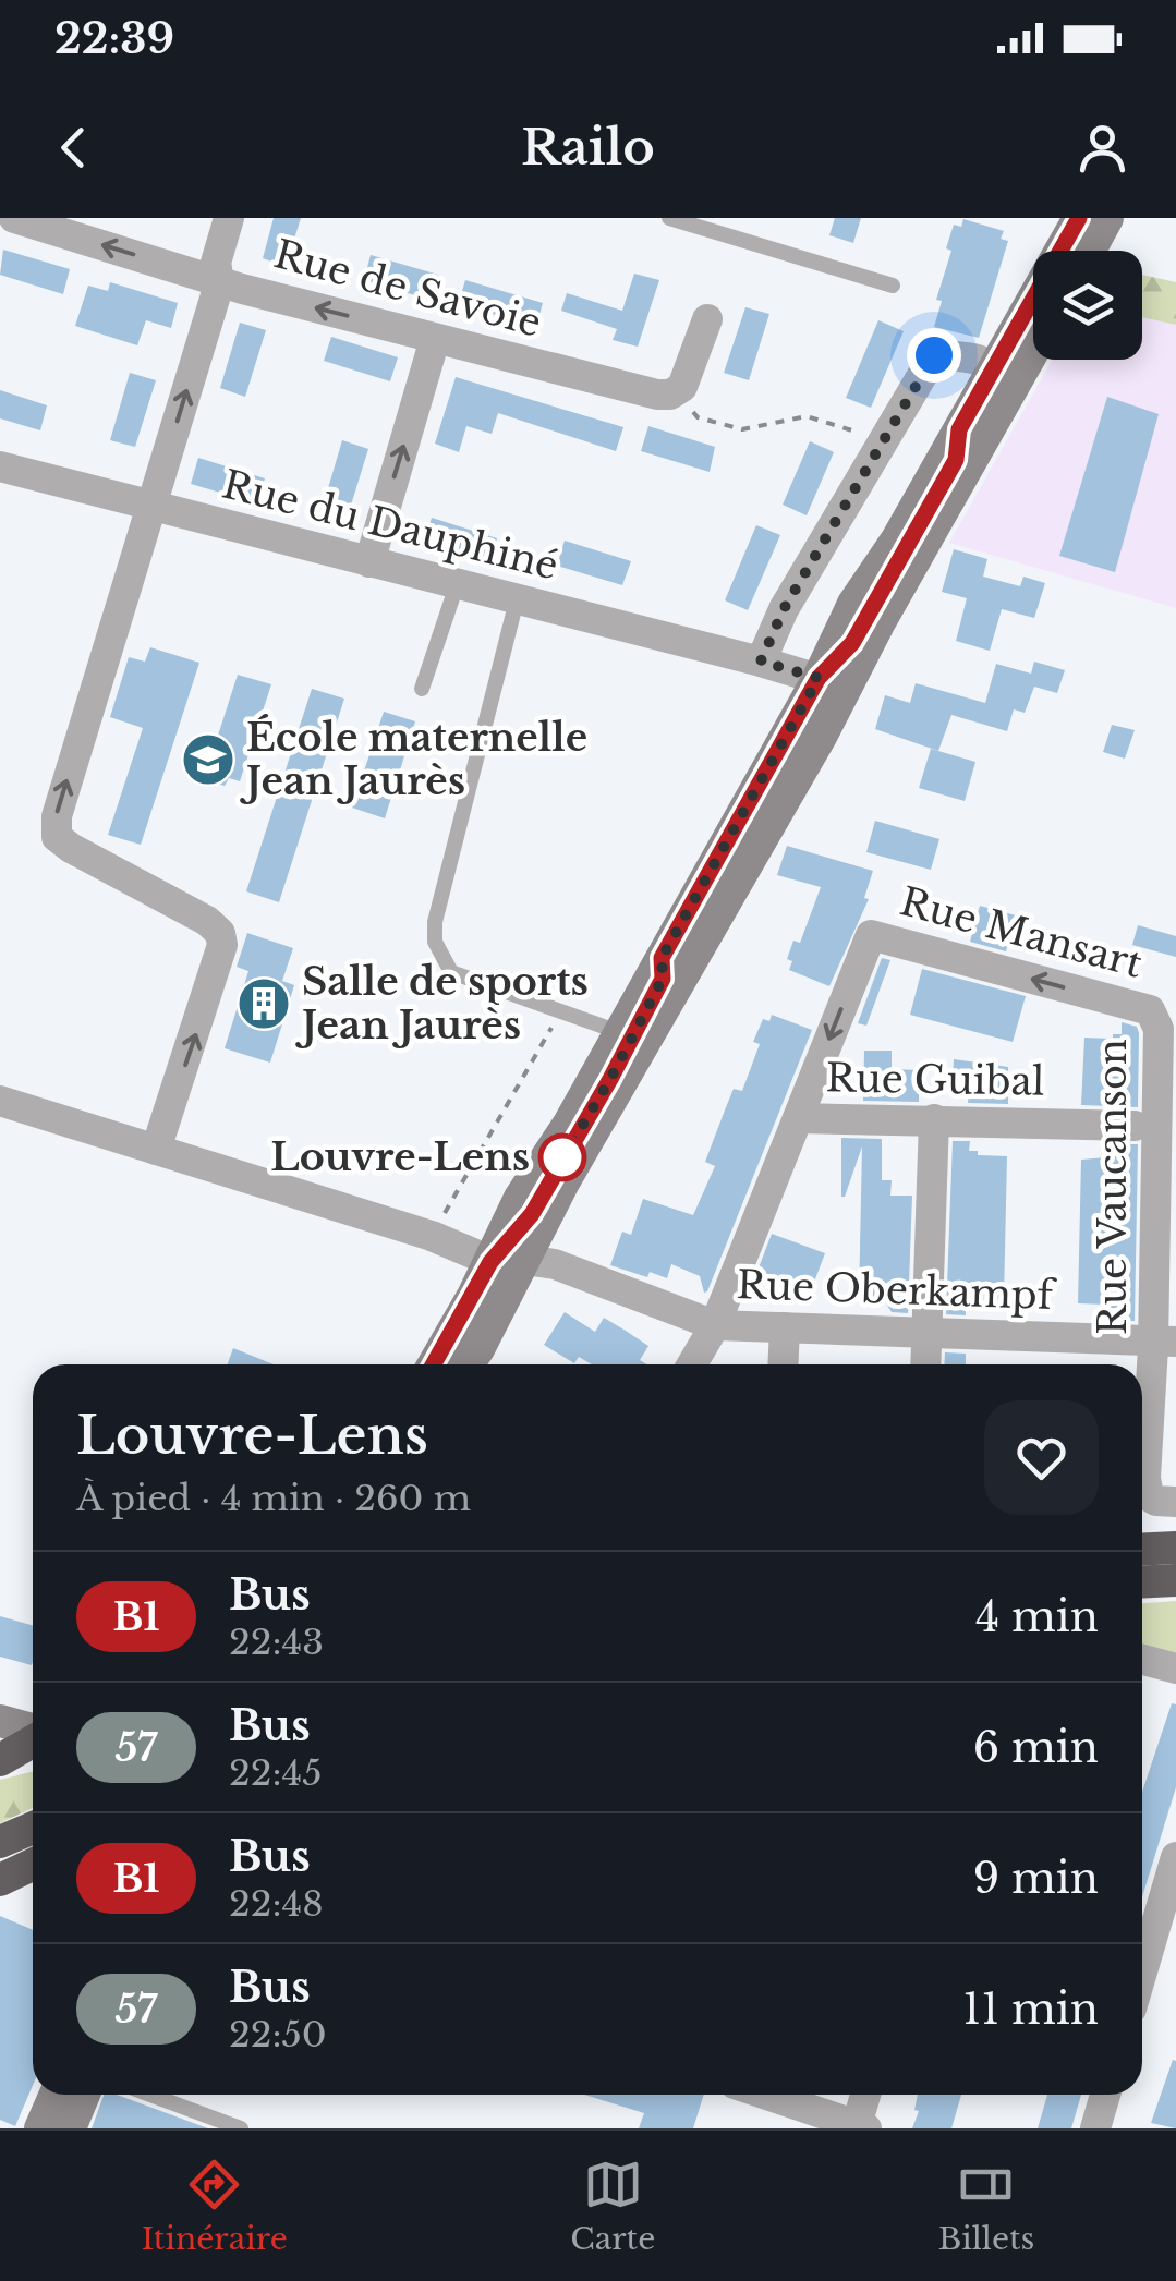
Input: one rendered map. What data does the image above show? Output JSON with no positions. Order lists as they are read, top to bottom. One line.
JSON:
{"streets":{"street":["Rue de Savoie","Rue du Dauphiné","Rue Mansart","Rue Guibal","Rue Vaucanson","Rue Oberkampf"]},"crossings":[["Rue Mansart","Rue Guibal"],["Rue Mansart","Rue Vaucanson"],["Rue Guibal","Rue Vaucanson"],["Rue Vaucanson","Rue Oberkampf"]],"one_way":["Rue de Savoie"],"places":{"school or university":["École maternelle Jean Jaurès"],"building":["Salle de sports Jean Jaurès"],"other":["Louvre-Lens"]},"lines":["bus line B1"],"page":{"status":"22:39","header":"Railo","heading":["Louvre-Lens","À pied · 4 min · 260 m"],"list":[{"mark":"B1","name":"Bus","note":"22:43","value":"4 min"},{"mark":"57","name":"Bus","note":"22:45","value":"6 min"},{"mark":"B1","name":"Bus","note":"22:48","value":"9 min"},{"mark":"57","name":"Bus","note":"22:50","value":"11 min"}],"tabs":["Itinéraire","Carte","Billets"]}}
